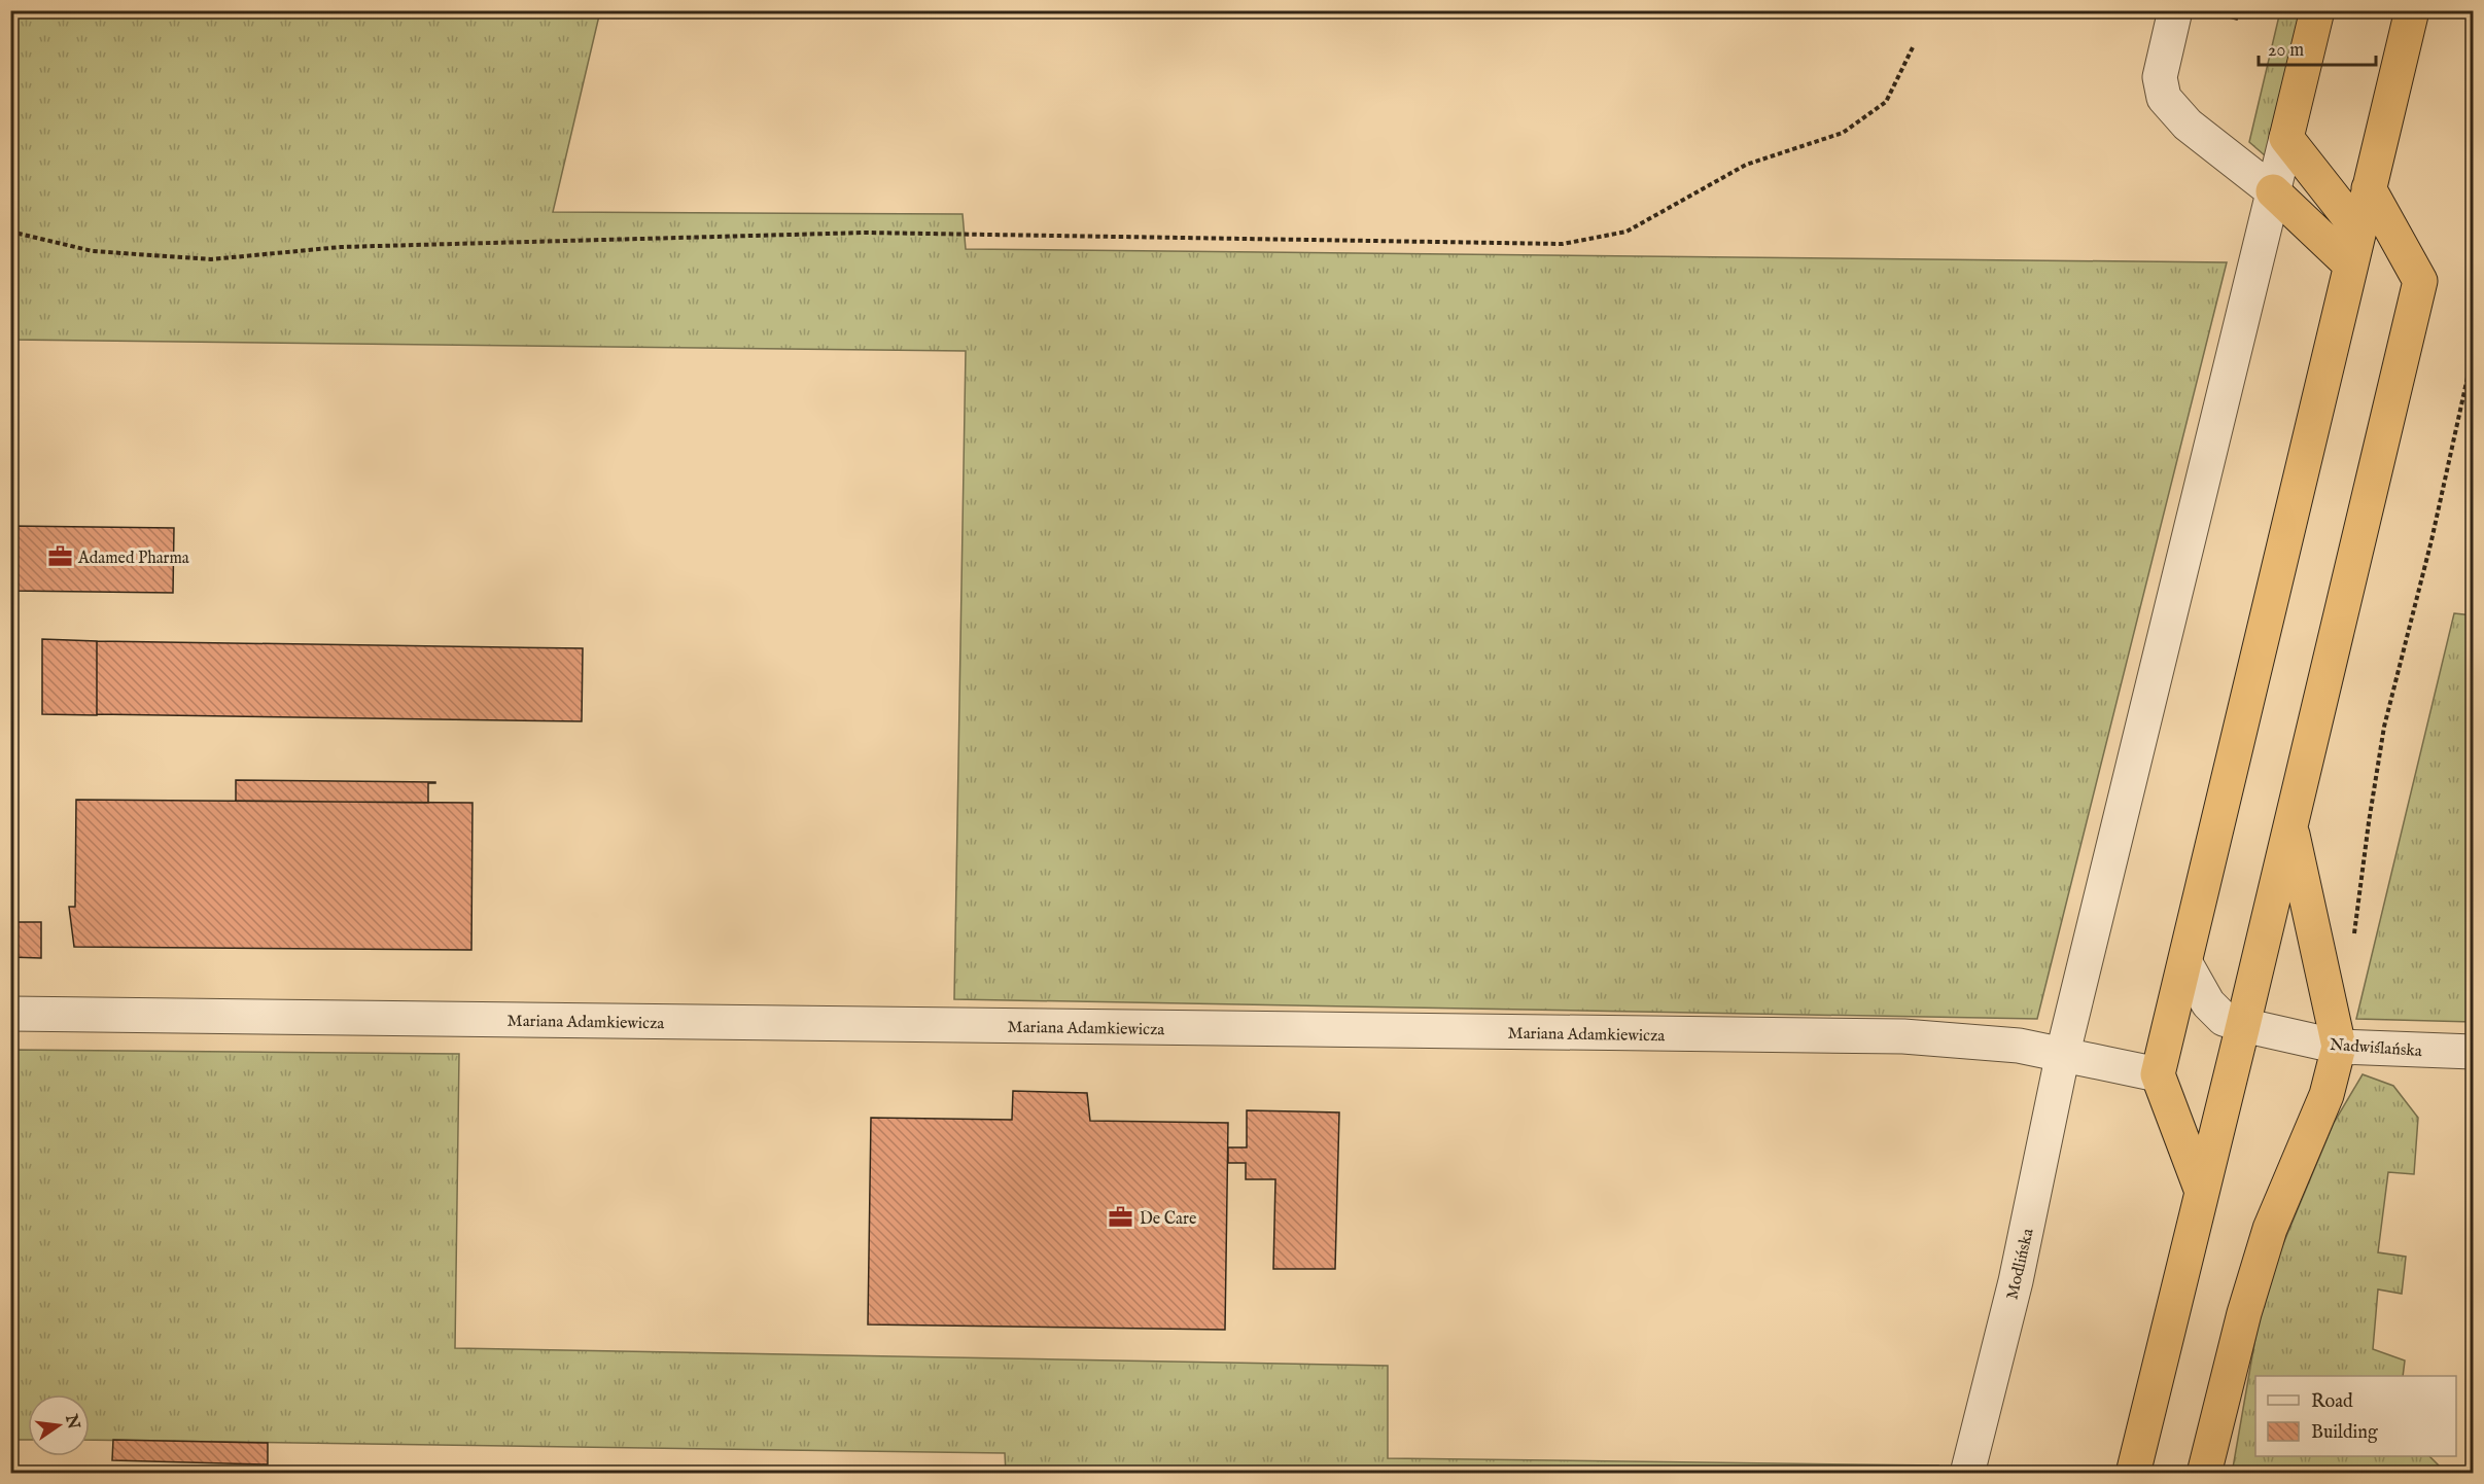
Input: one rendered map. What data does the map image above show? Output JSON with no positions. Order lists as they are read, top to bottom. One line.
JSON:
{"streets":{"street":["Mariana Adamkiewicza","Nadwiślańska","Modlińska"]},"crossings":[["Mariana Adamkiewicza","Modlińska"]],"places":{"office":["Adamed Pharma","De Care"]},"legend":["Road","Building"],"scale_bar":"20 m","north":"right"}
